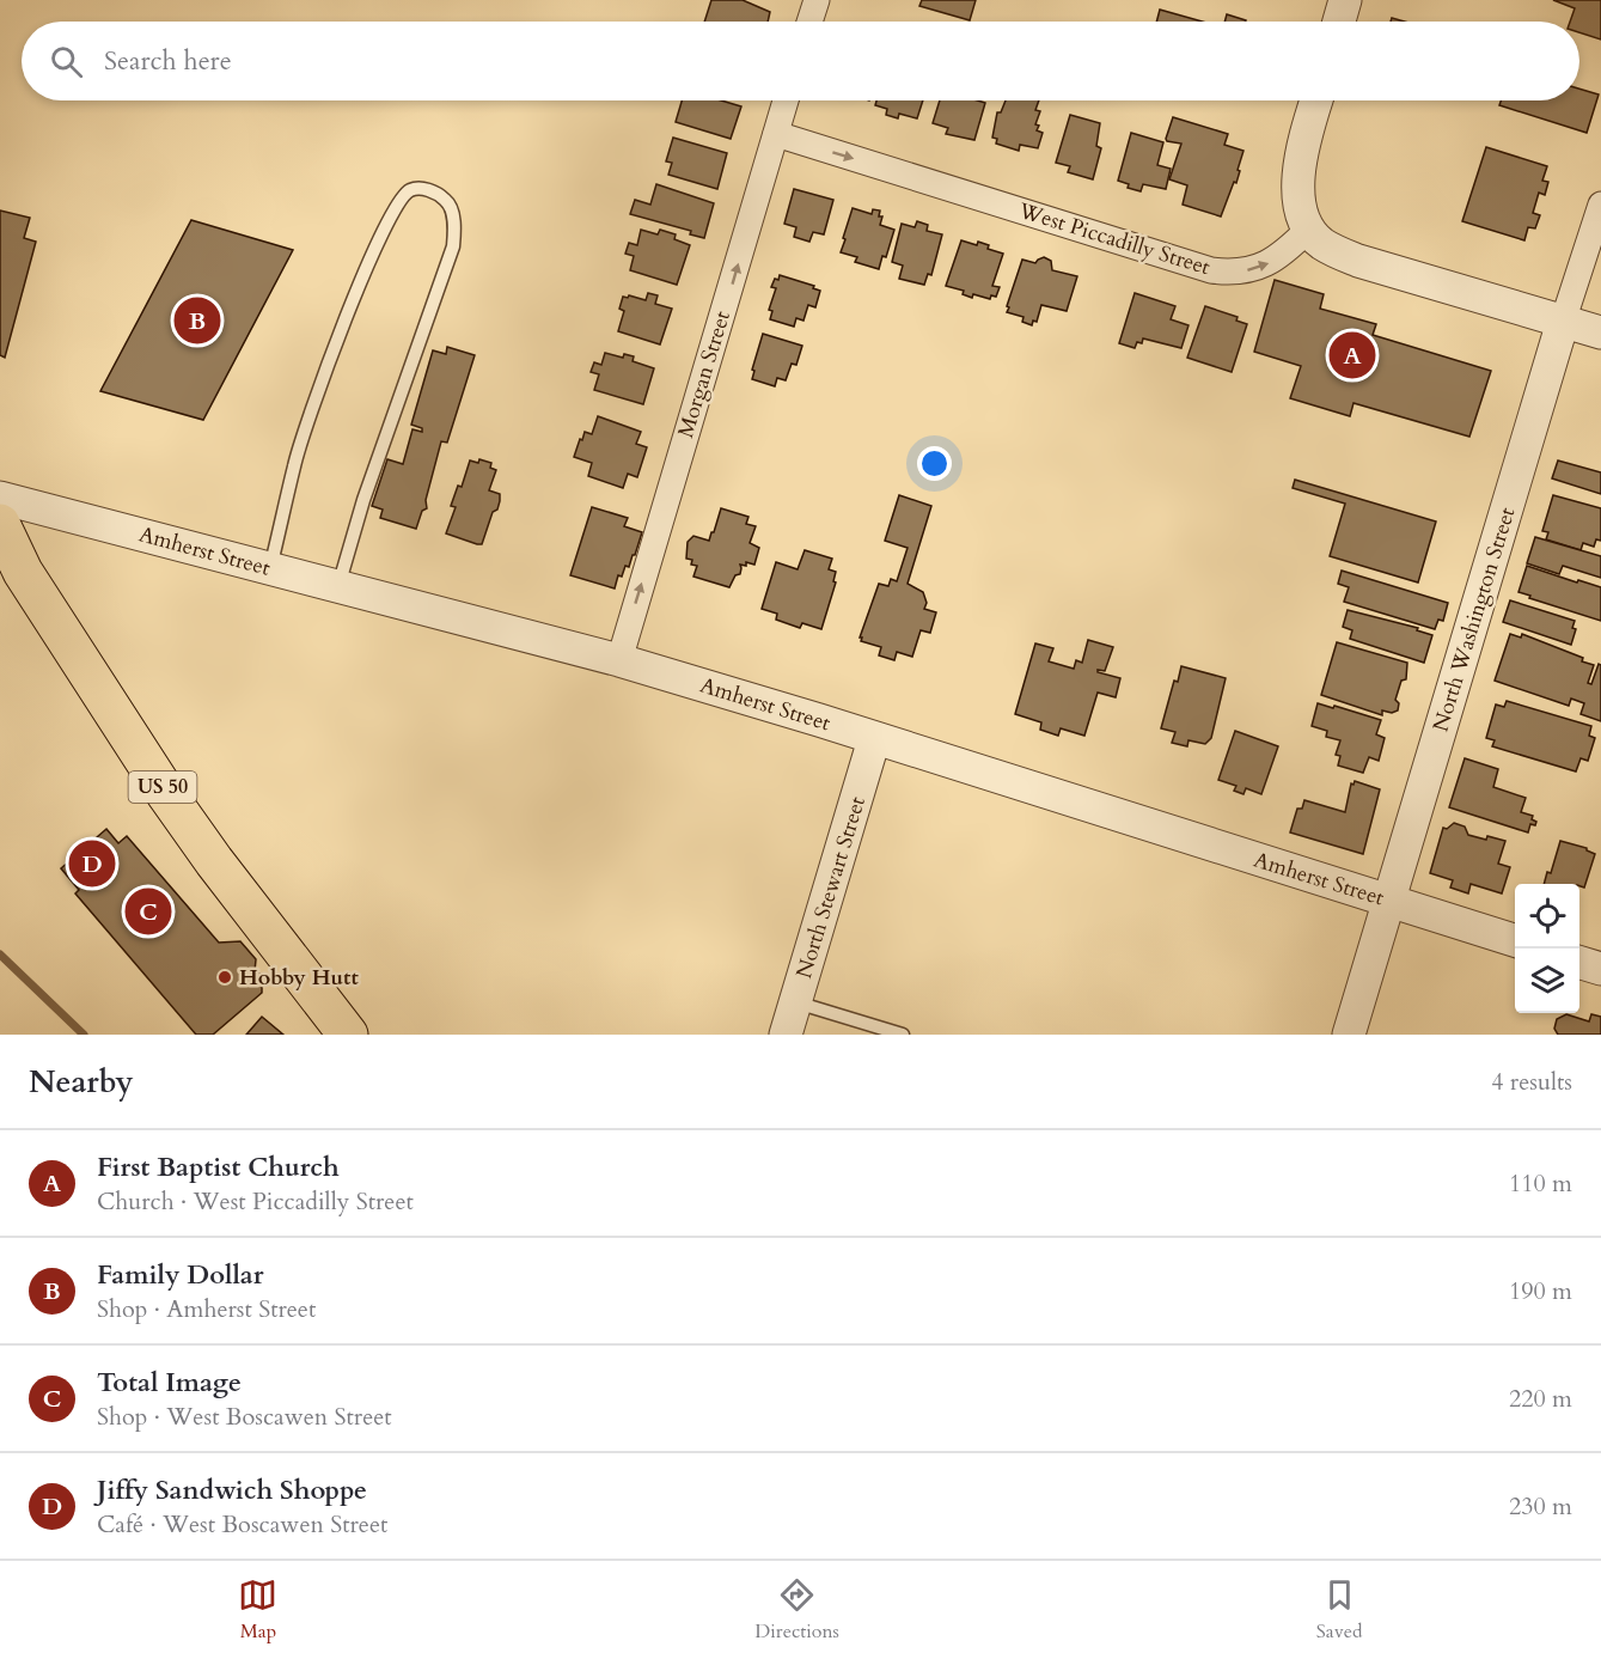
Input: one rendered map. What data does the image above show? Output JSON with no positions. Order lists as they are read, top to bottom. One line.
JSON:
{"streets":{"main road":["US 50"],"street":["West Piccadilly Street","Morgan Street","Amherst Street","North Washington Street","North Stewart Street"]},"crossings":[["West Piccadilly Street","Morgan Street"],["Morgan Street","Amherst Street"],["Amherst Street","North Washington Street"],["Amherst Street","North Stewart Street"]],"one_way":["West Piccadilly Street","Morgan Street"],"places":["Hobby Hutt"],"page":{"search":"Search here","pins":["B","A","D","C"],"heading":["Nearby","4 results"],"list":[{"mark":"A","name":"First Baptist Church","note":"Church · West Piccadilly Street","value":"110 m"},{"mark":"B","name":"Family Dollar","note":"Shop · Amherst Street","value":"190 m"},{"mark":"C","name":"Total Image","note":"Shop · West Boscawen Street","value":"220 m"},{"mark":"D","name":"Jiffy Sandwich Shoppe","note":"Café · West Boscawen Street","value":"230 m"}],"nav":["Map","Directions","Saved"]}}
